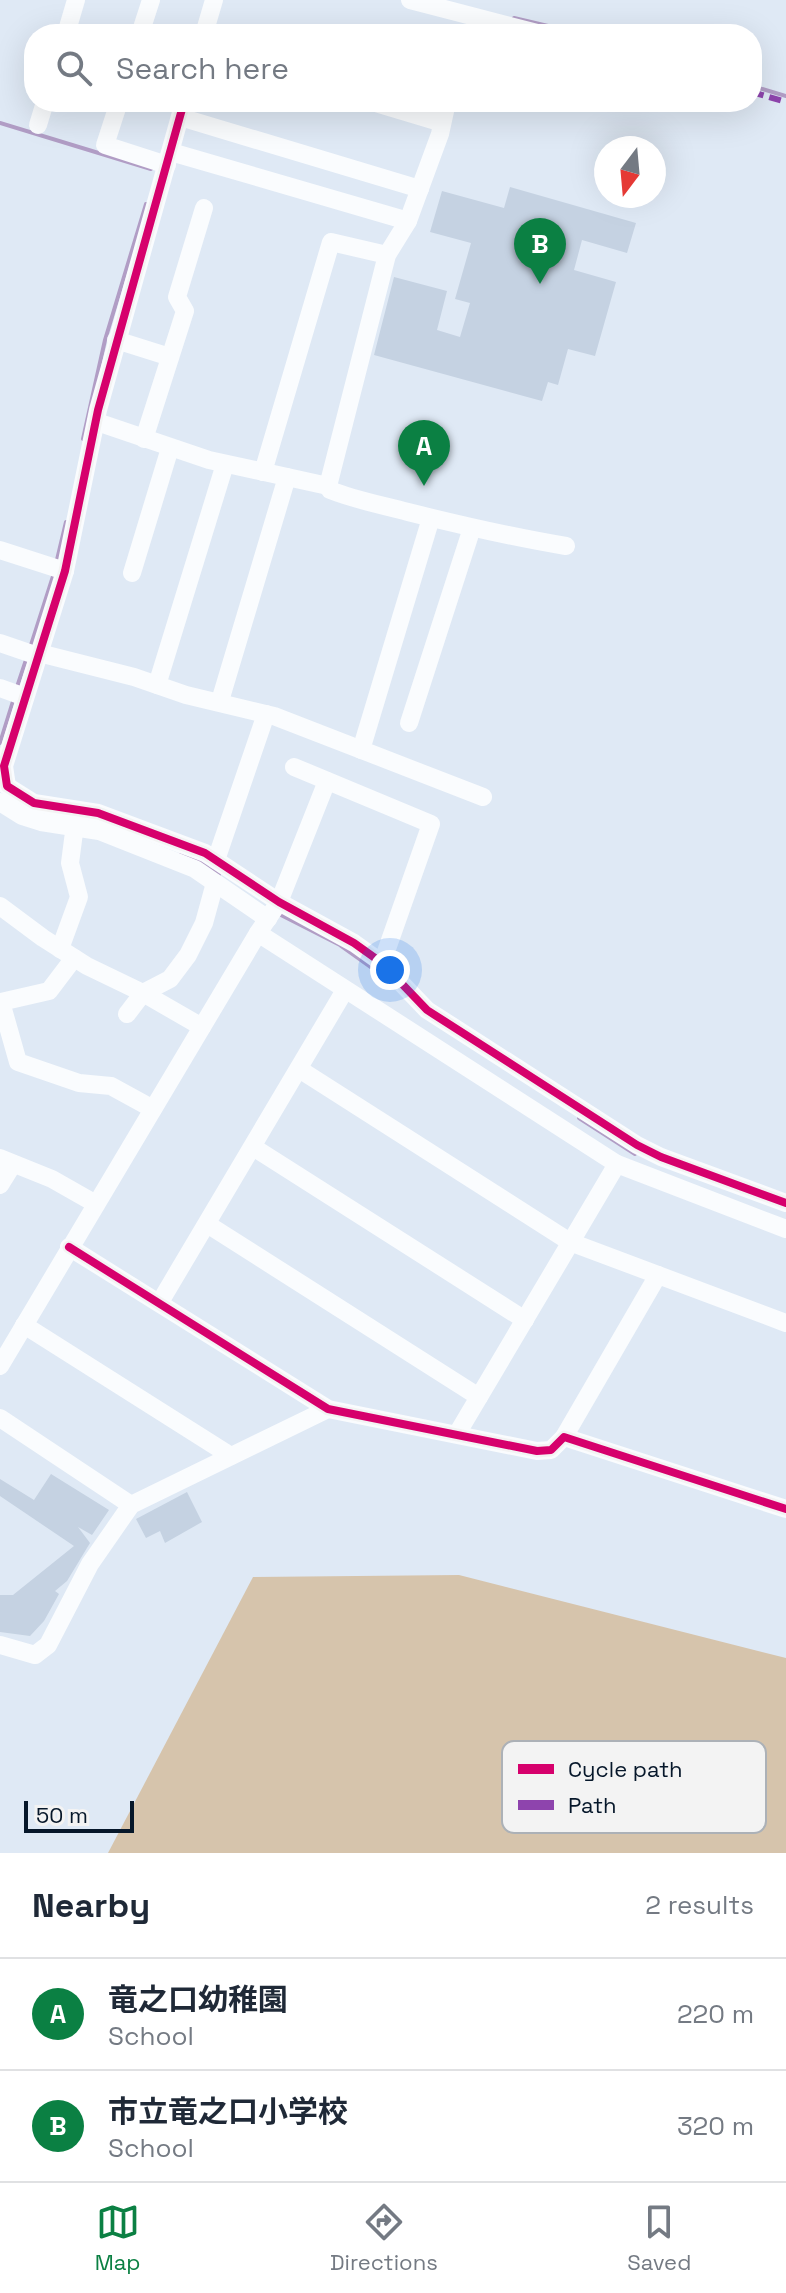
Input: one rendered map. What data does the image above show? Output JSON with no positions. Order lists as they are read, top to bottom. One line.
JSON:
{"legend":["Cycle path","Path"],"scale_bar":"50 m","north":"bottom","page":{"search":"Search here","pins":["B","A"],"scale":"50 m","heading":["Nearby","2 results"],"list":[{"mark":"A","name":"竜之口幼稚園","note":"School","value":"220 m"},{"mark":"B","name":"市立竜之口小学校","note":"School","value":"320 m"}],"nav":["Map","Directions","Saved"]}}
